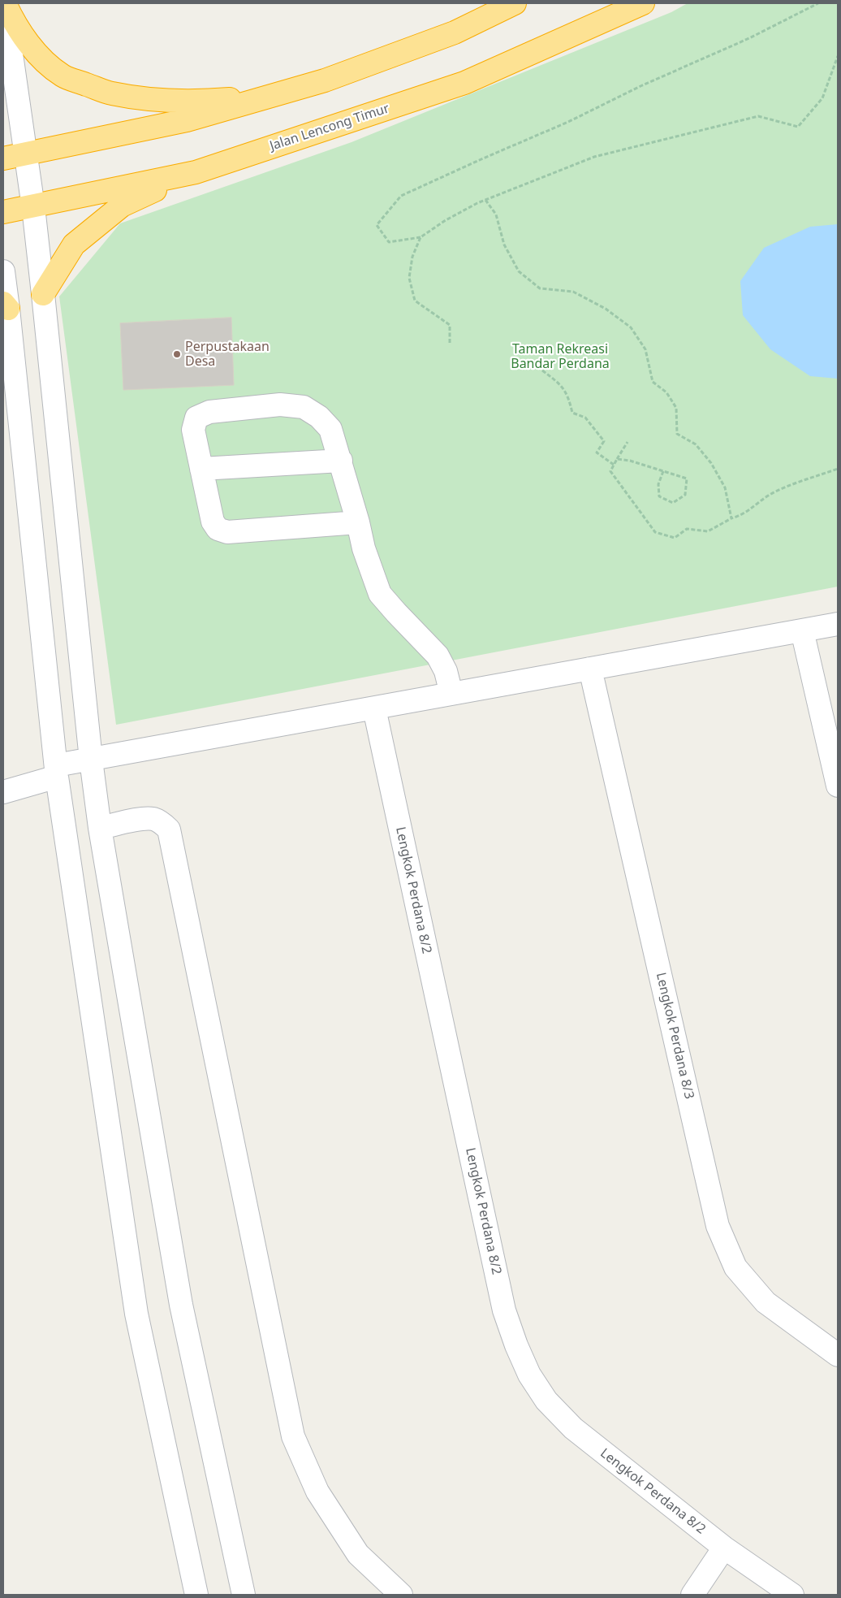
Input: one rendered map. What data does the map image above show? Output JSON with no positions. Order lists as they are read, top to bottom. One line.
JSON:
{"streets":{"highway":["Jalan Lencong Timur"],"street":["Lengkok Perdana 8/2","Lengkok Perdana 8/3"]},"parks":["Taman Rekreasi Bandar Perdana"],"places":["Perpustakaan Desa"]}
